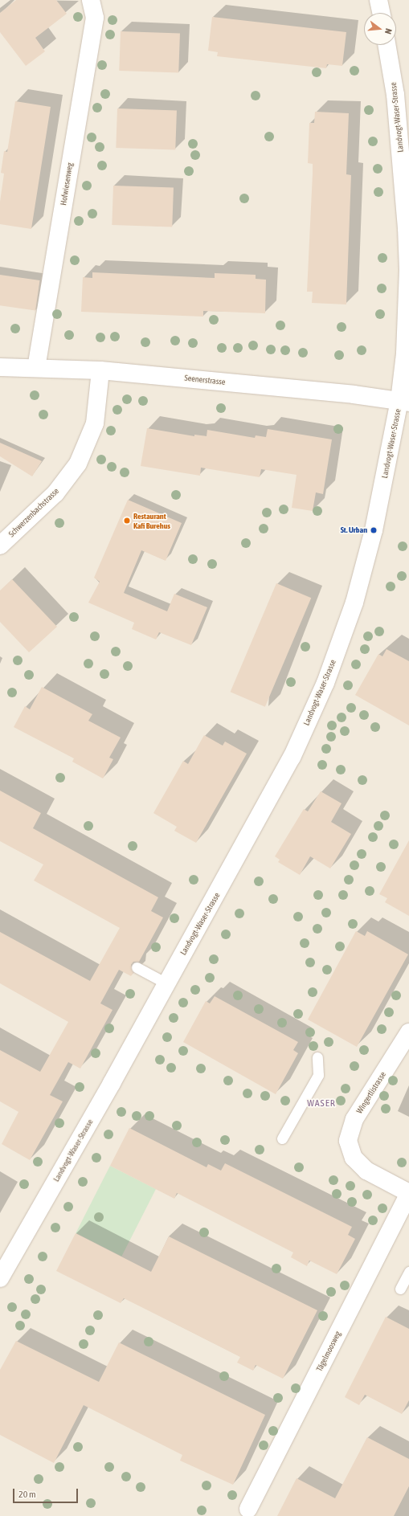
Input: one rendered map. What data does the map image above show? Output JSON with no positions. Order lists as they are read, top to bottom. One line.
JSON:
{"streets":{"street":["Landvogt-Waser-Strasse","Hofwiesenweg","Seenerstrasse","Schwerzenbachstrasse","Wingertlistrasse","Tägelmoosweg"]},"crossings":[["Landvogt-Waser-Strasse","Seenerstrasse"],["Hofwiesenweg","Seenerstrasse"],["Seenerstrasse","Schwerzenbachstrasse"],["Wingertlistrasse","Tägelmoosweg"]],"districts":["WASER"],"places":["Restaurant Kafi Burehus","St. Urban"],"scale_bar":"20 m","north":"right"}
